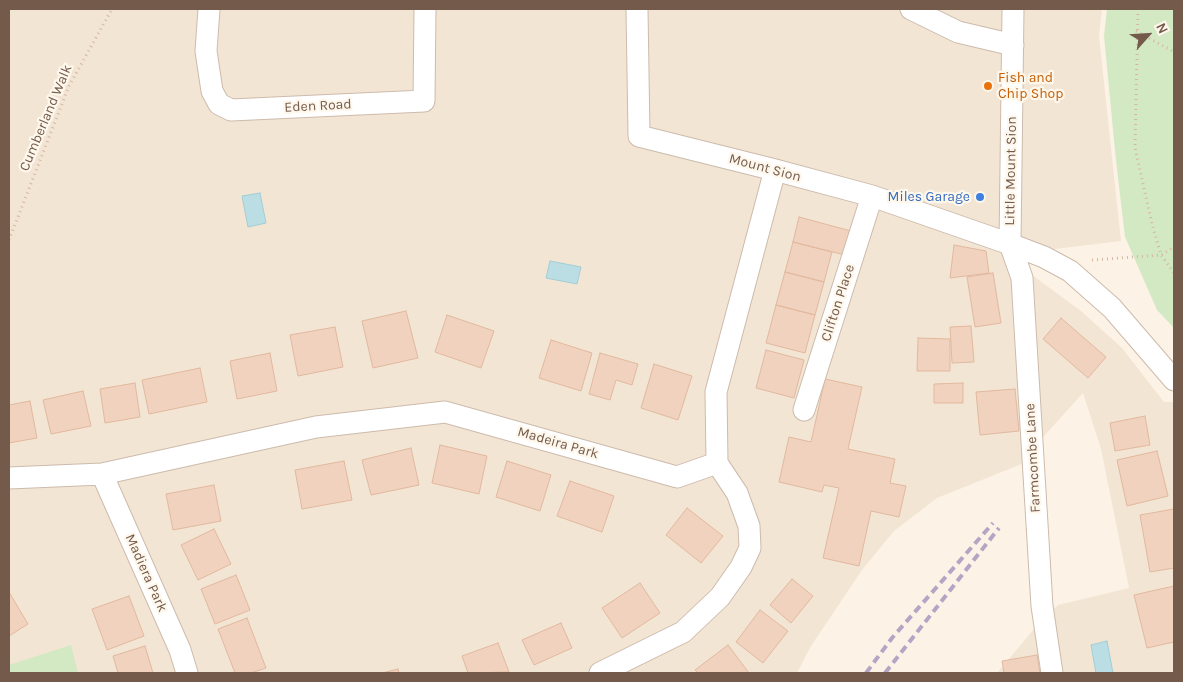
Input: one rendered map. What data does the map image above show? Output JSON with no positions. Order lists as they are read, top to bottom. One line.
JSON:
{"streets":{"street":["Eden Road","Mount Sion","Little Mount Sion","Clifton Place","Madeira Park","Farmcombe Lane","Madiera Park"],"path":["Cumberland Walk"]},"crossings":[["Mount Sion","Little Mount Sion"],["Mount Sion","Clifton Place"],["Mount Sion","Farmcombe Lane"],["Little Mount Sion","Farmcombe Lane"],["Madeira Park","Madiera Park"]],"places":["Fish and Chip Shop","Miles Garage"],"north":"top right"}
